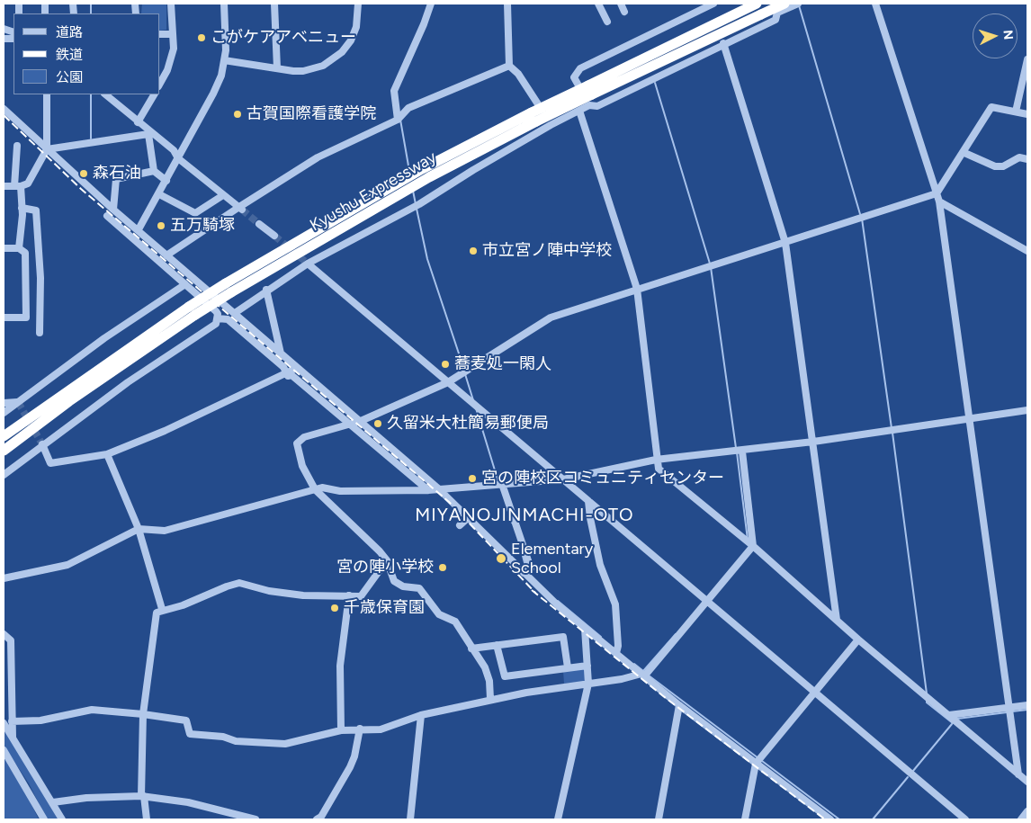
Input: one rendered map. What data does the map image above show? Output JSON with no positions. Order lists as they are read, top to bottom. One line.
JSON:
{"streets":{"highway":["Kyushu Expressway"]},"districts":["MIYANOJINMACHI-OTO"],"places":["こがケアアベニュー","古賀国際看護学院","森石油","五万騎塚","市立宮ノ陣中学校","蕎麦処一閑人","久留米大杜簡易郵便局","宮の陣校区コミュニティセンター","Elementary School","宮の陣小学校","千歳保育園"],"legend":["道路","鉄道","公園"],"north":"right"}
